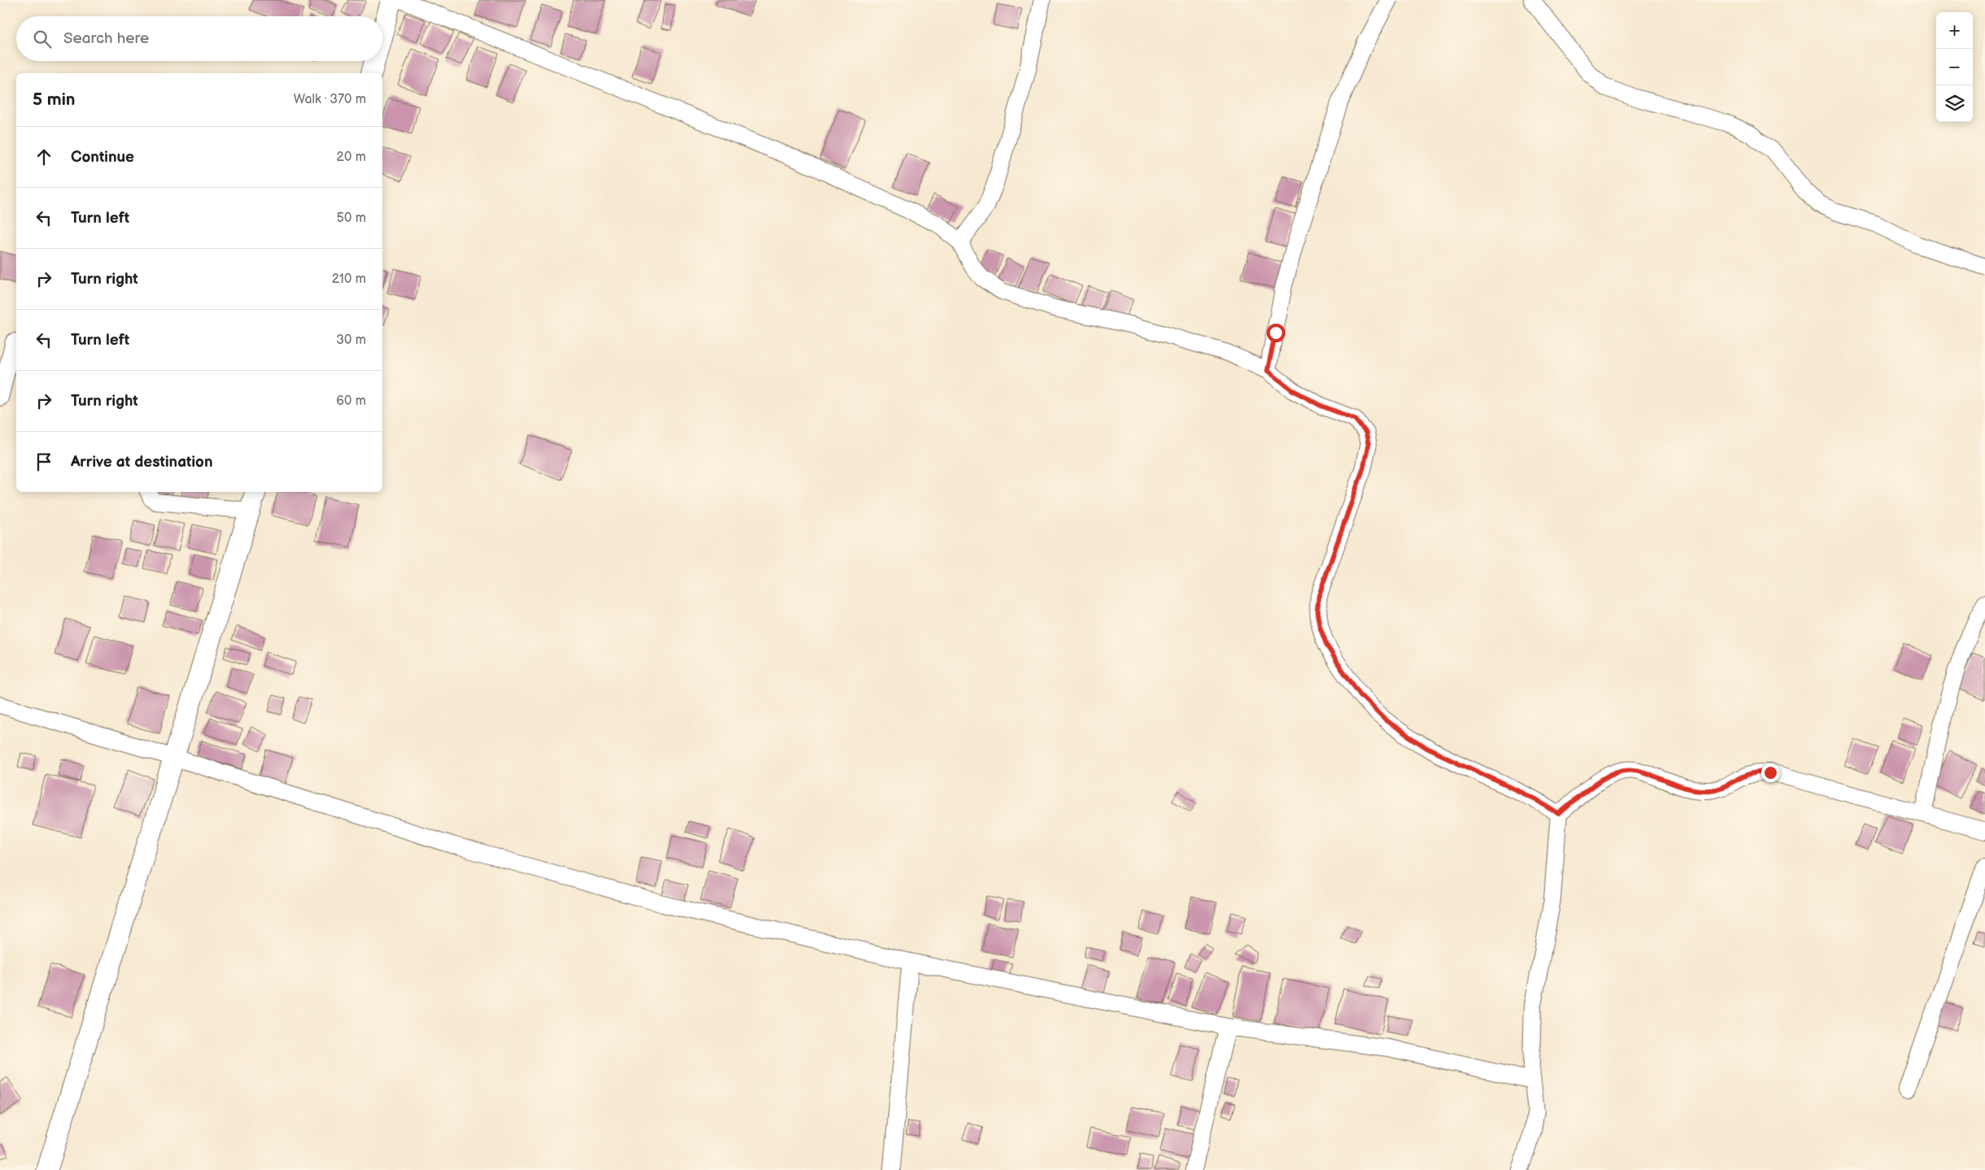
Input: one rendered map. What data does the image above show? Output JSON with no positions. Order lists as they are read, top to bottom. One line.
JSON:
{"page":{"map_buttons":["+","−"],"search":"Search here","heading":["5 min","Walk · 370 m"],"list":[["Continue","20 m"],["Turn left","50 m"],["Turn right","210 m"],["Turn left","30 m"],["Turn right","60 m"],"Arrive at destination"]}}
